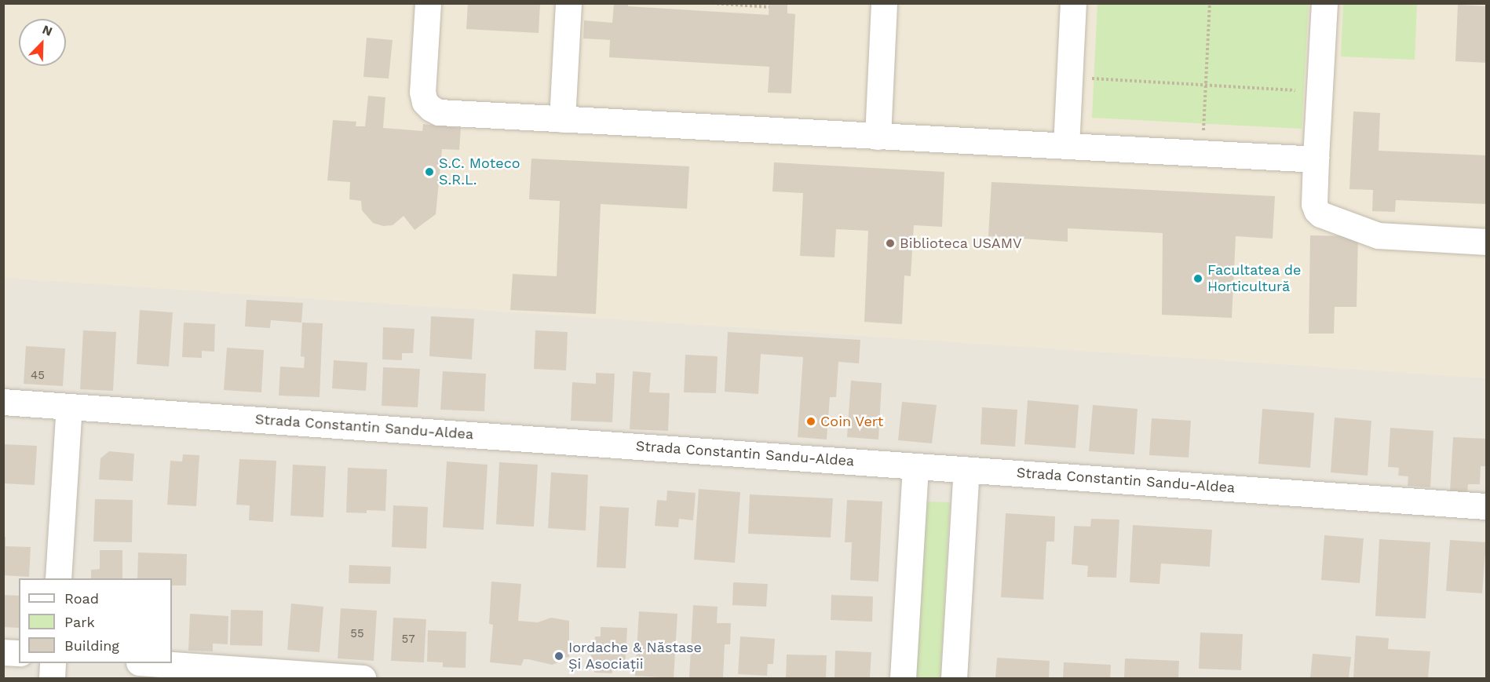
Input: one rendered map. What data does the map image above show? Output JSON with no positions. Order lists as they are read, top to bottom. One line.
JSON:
{"streets":{"street":["Strada Constantin Sandu-Aldea"]},"places":["S.C. Moteco S.R.L.","Biblioteca USAMV","Facultatea de Horticultură","Coin Vert","Iordache & Năstase Și Asociații"],"house_numbers":["45","55","57"],"legend":["Road","Park","Building"],"north":"top right"}
